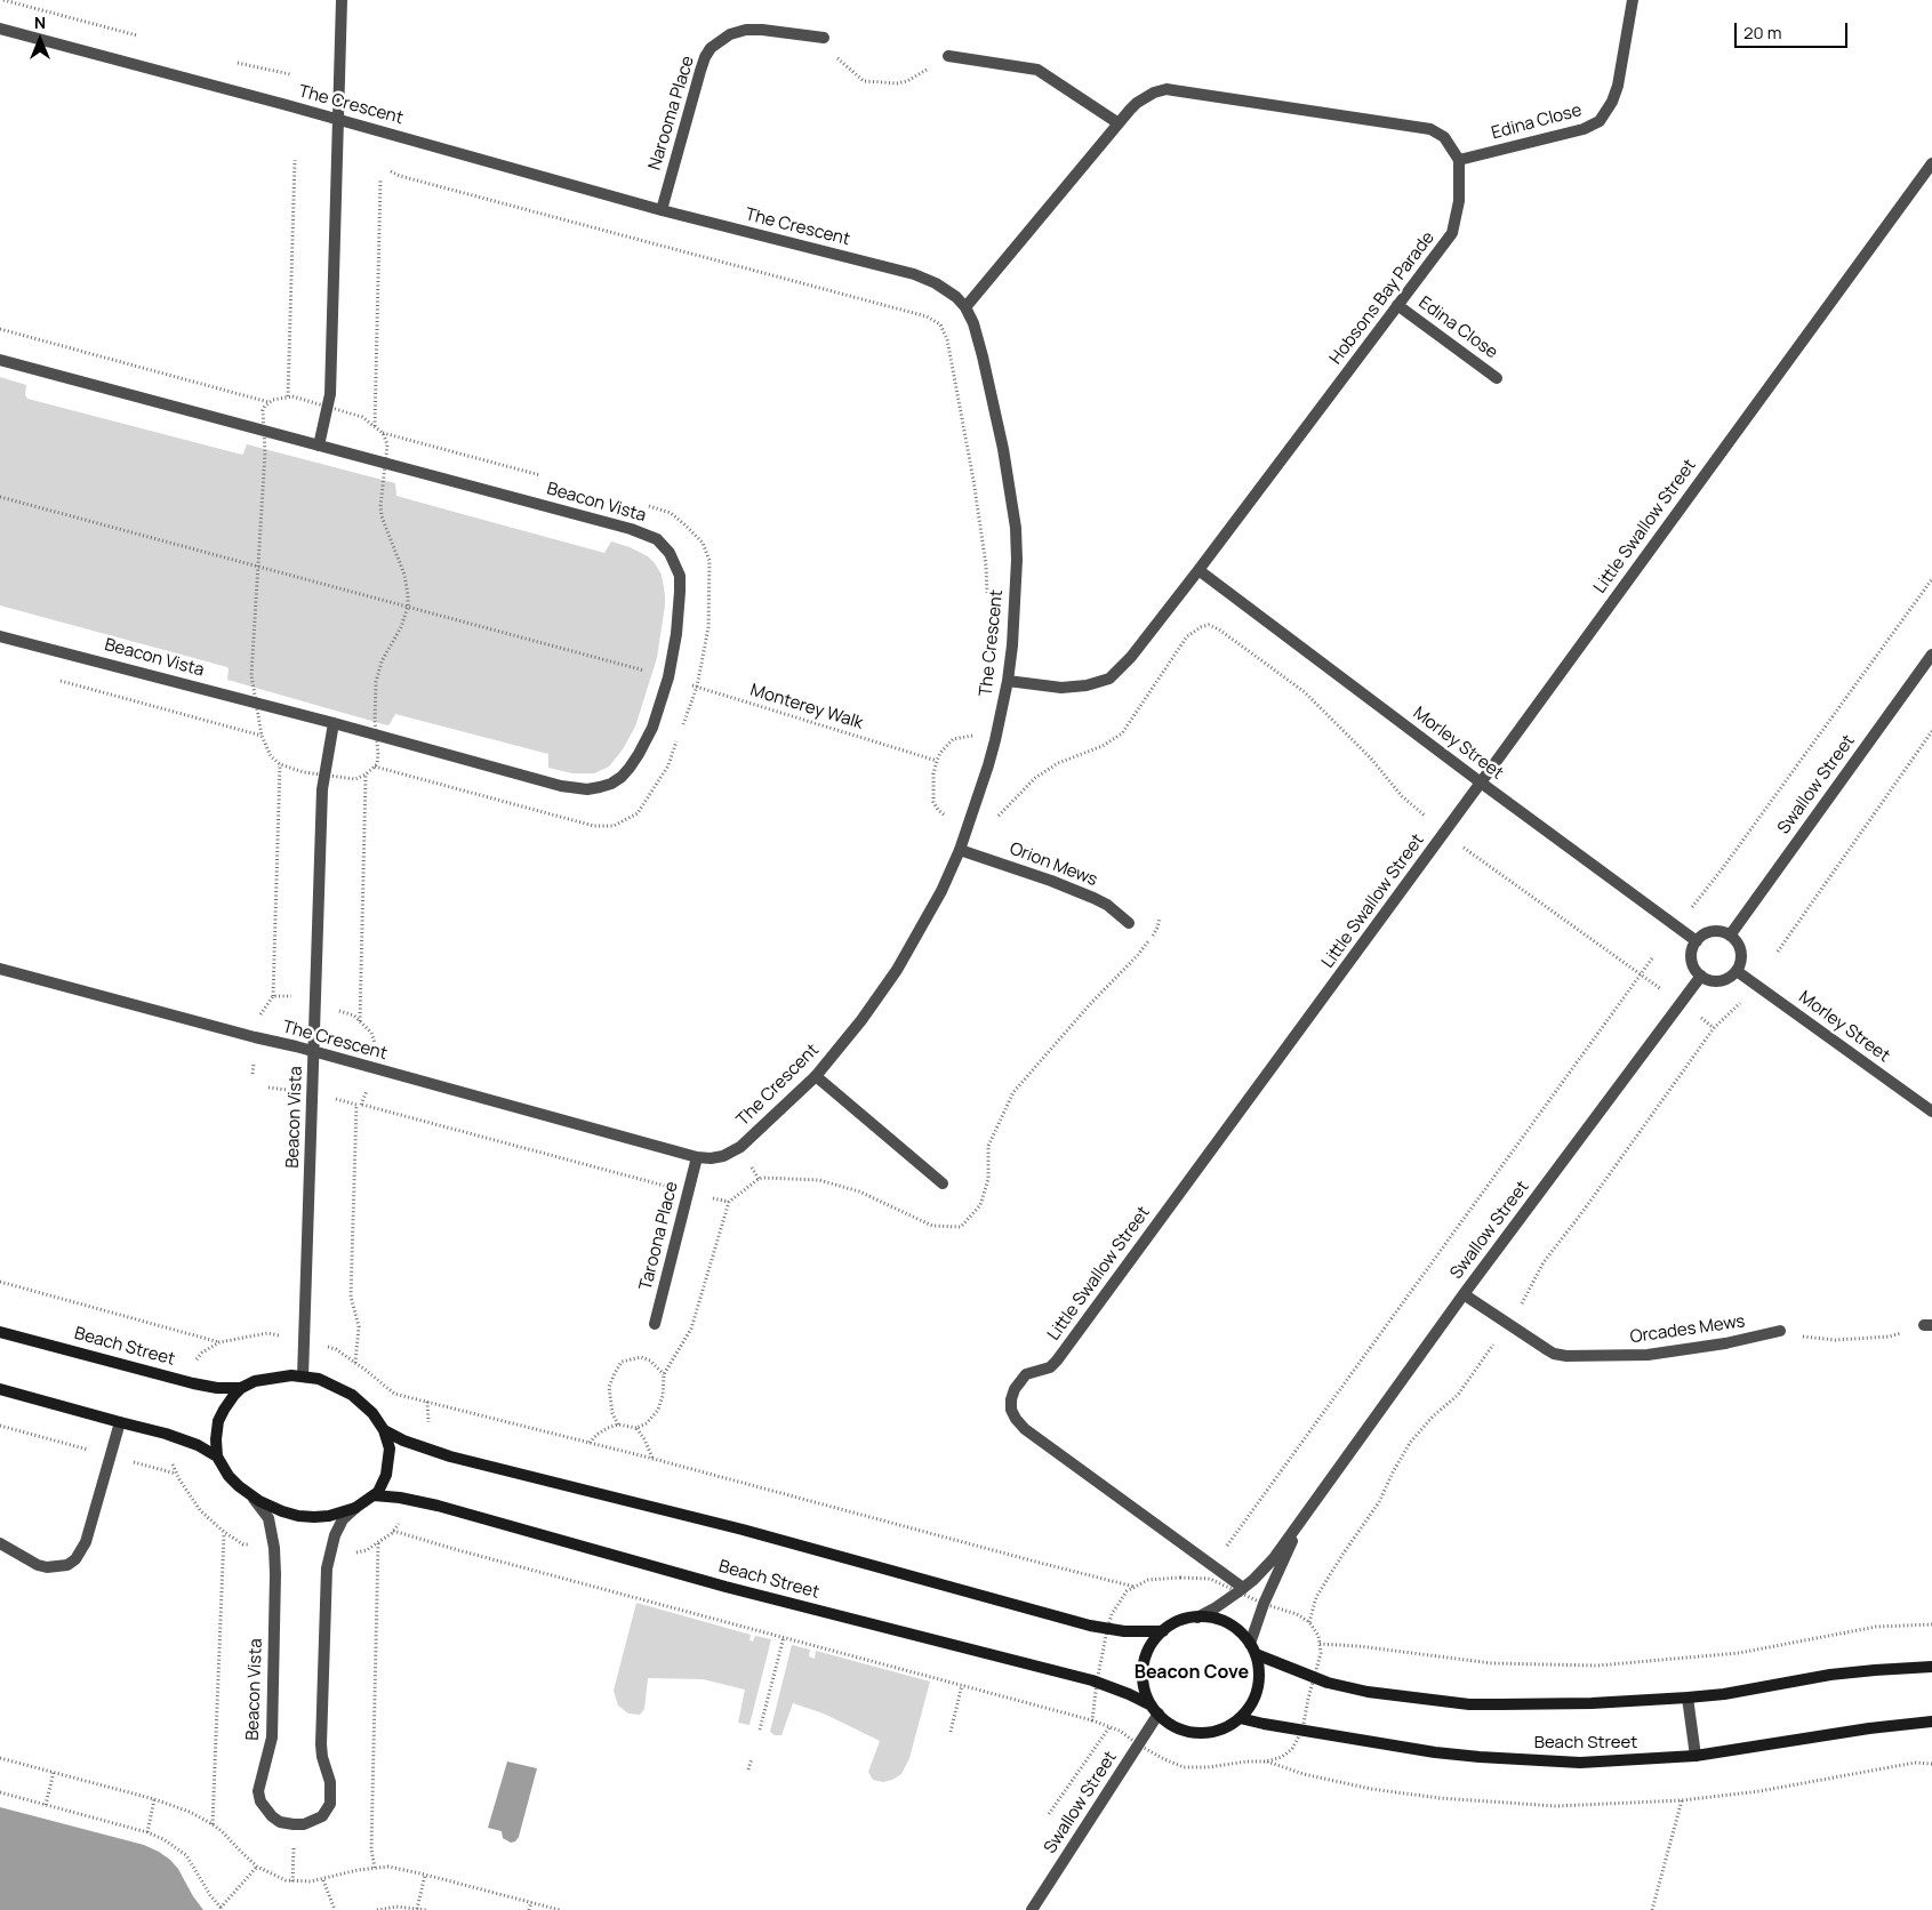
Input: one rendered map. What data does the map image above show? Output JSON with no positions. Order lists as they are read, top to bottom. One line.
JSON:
{"streets":{"street":["The Crescent","Narooma Place","Edina Close","Hobsons Bay Parade","Edina CIose","Beacon Vista","Little Swallow Street","Morley Street","Swallow Street","Orion Mews","Taroona Place","Orcades Mews","Beach Street"],"path":["Monterey Walk"]},"crossings":[["The Crescent","Narooma Place"],["The Crescent","Hobsons Bay Parade"],["The Crescent","Beacon Vista"],["The Crescent","Orion Mews"],["The Crescent","Taroona Place"],["Edina Close","Hobsons Bay Parade"],["Hobsons Bay Parade","Edina CIose"],["Hobsons Bay Parade","Morley Street"],["Beacon Vista","Monterey Walk"],["Beacon Vista","Beach Street"],["Little Swallow Street","Morley Street"],["Little Swallow Street","Swallow Street"],["Morley Street","Swallow Street"],["Swallow Street","Orcades Mews"],["Swallow Street","Beach Street"]],"districts":["Beacon Cove"],"scale_bar":"20 m","north":"top"}
